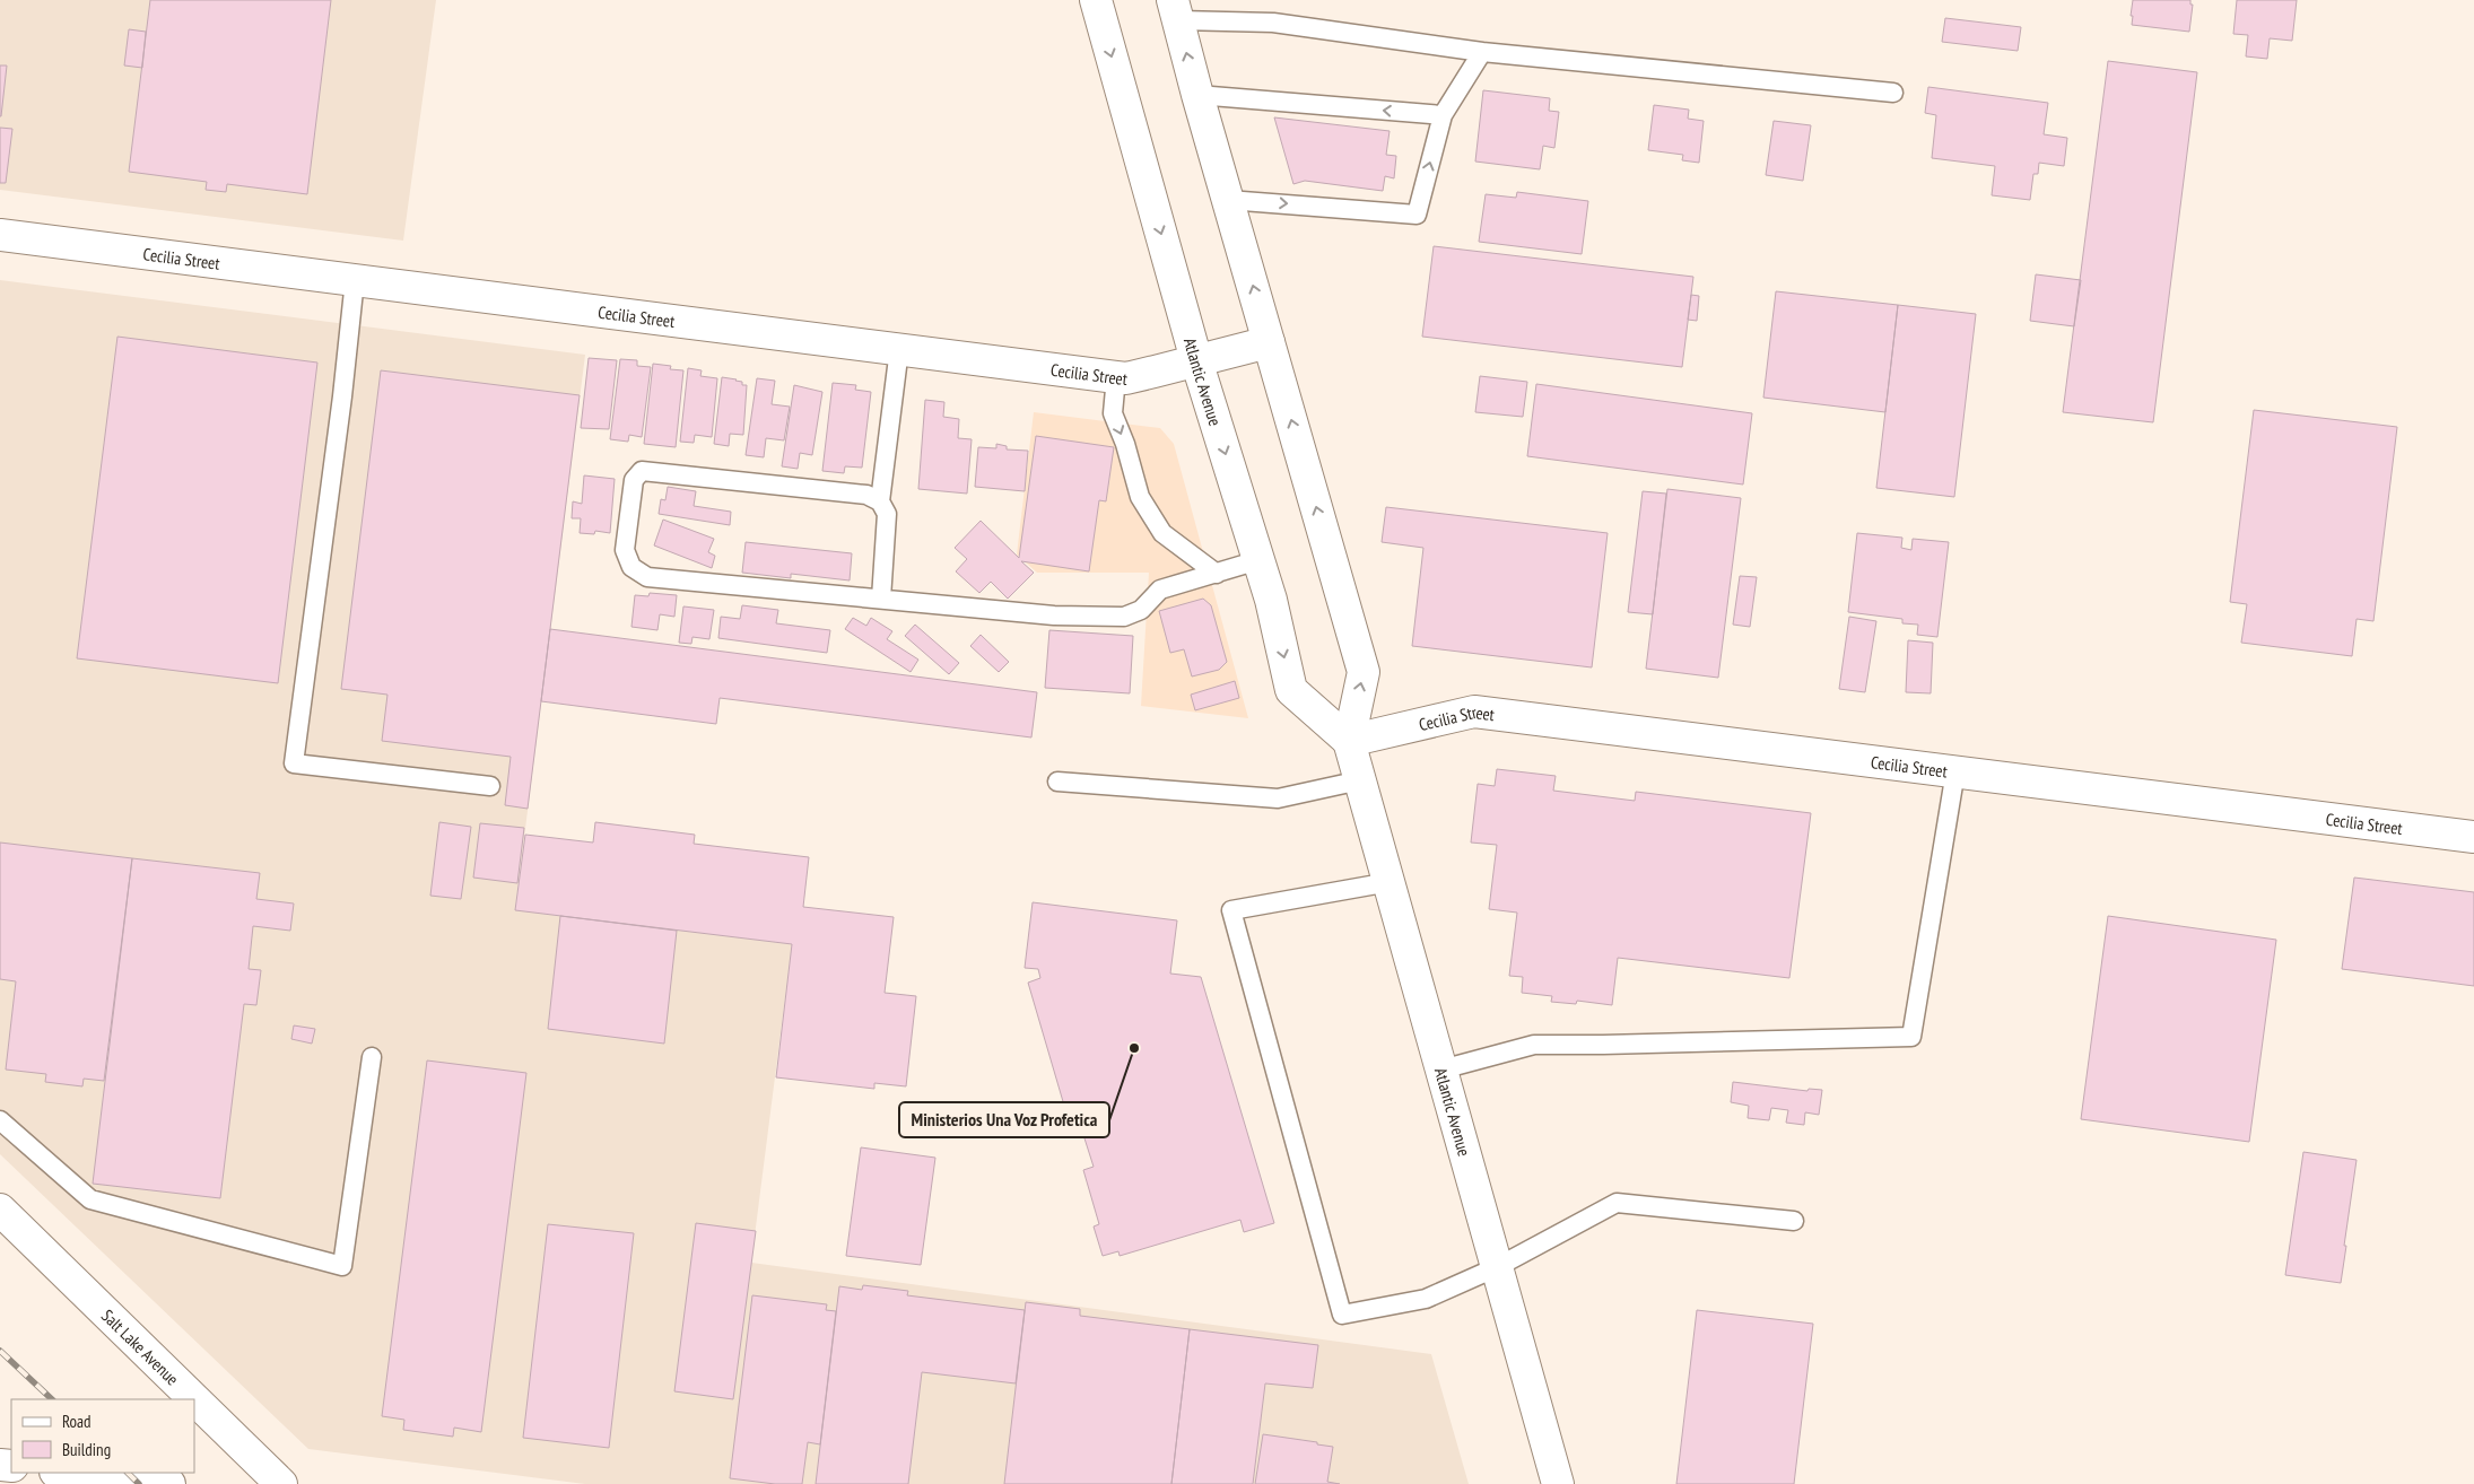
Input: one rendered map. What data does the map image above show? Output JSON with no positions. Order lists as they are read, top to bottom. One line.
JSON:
{"streets":{"street":["Cecilia Street","Atlantic Avenue","Salt Lake Avenue"]},"crossings":[["Cecilia Street","Atlantic Avenue"]],"places":["Ministerios Una Voz Profetica"],"legend":["Road","Building"]}
